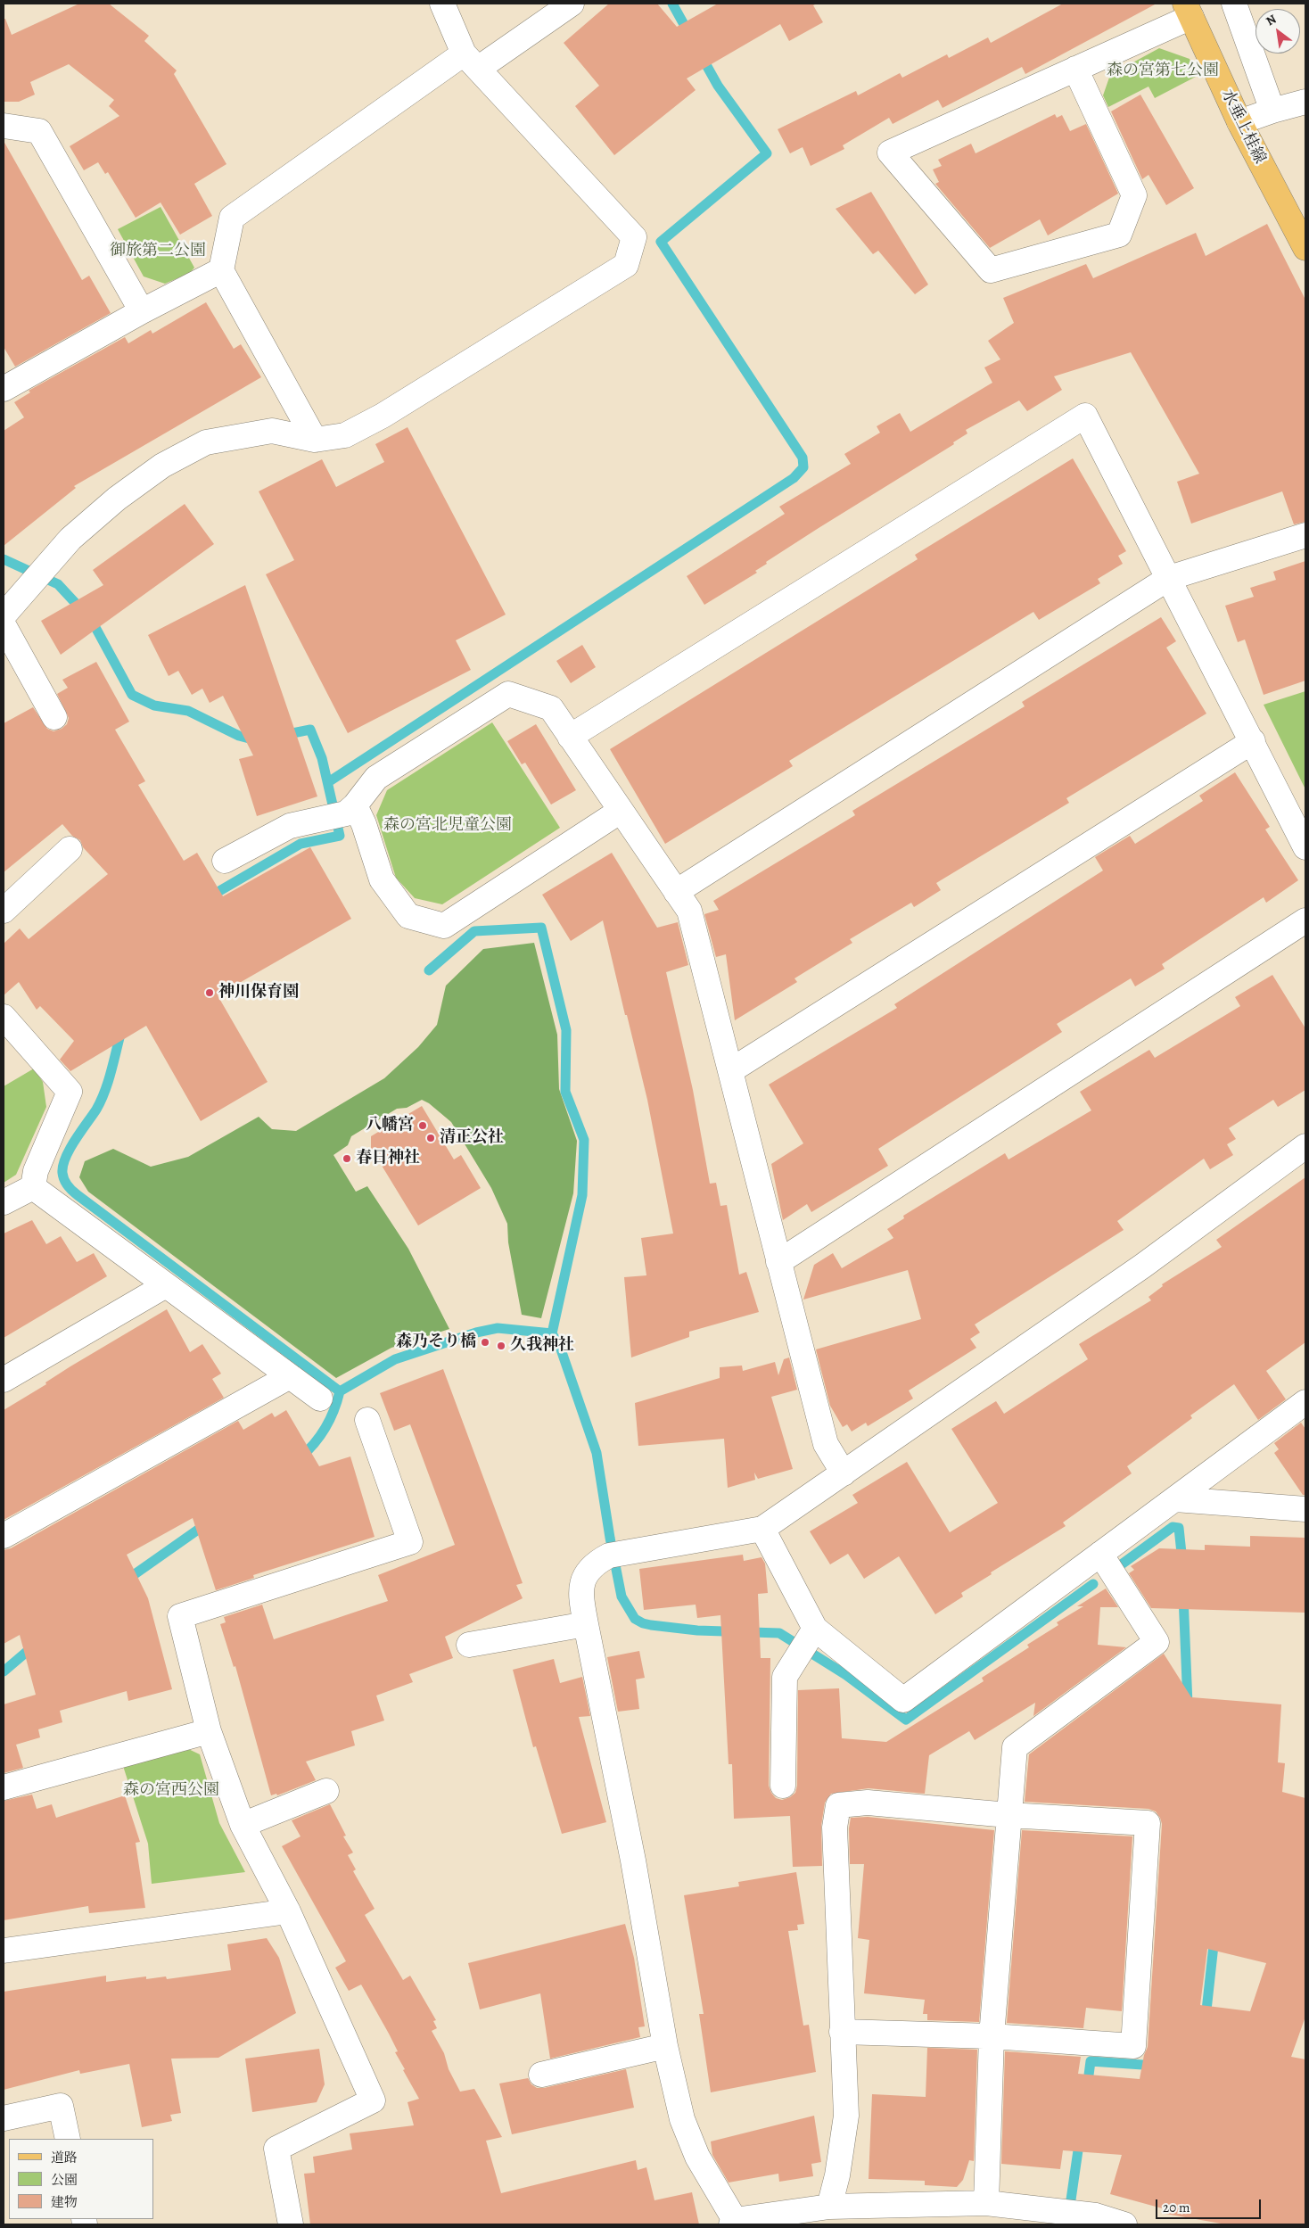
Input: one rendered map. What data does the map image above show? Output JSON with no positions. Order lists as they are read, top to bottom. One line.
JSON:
{"streets":{"main road":["水垂上桂線"]},"parks":["森の宮第七公園","御旅第二公園","森の宮北児童公園","森の宮西公園"],"places":["神川保育園","八幡宮","清正公社","春日神社","森乃そり橋","久我神社"],"legend":["道路","公園","建物"],"scale_bar":"20 m","north":"top left"}
